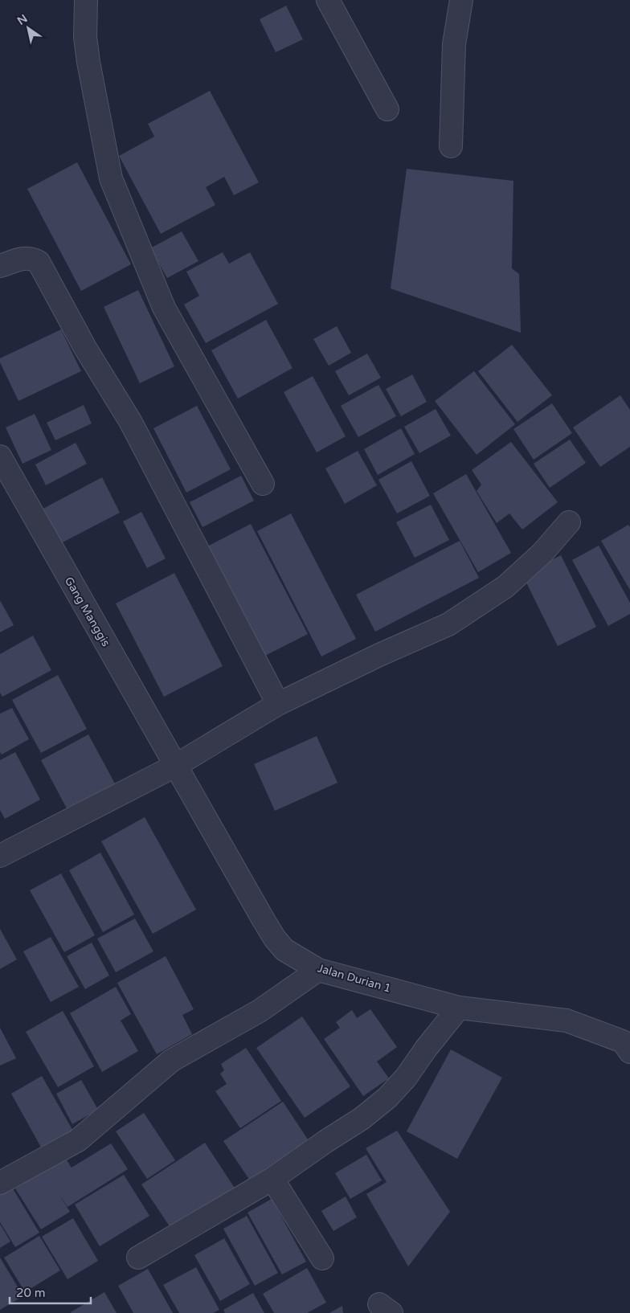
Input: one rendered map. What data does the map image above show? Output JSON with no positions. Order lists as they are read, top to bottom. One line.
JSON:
{"streets":{"street":["Gang Manggis","Jalan Durian 1"]},"crossings":[["Gang Manggis","Jalan Durian 1"]],"scale_bar":"20 m","north":"top left"}
